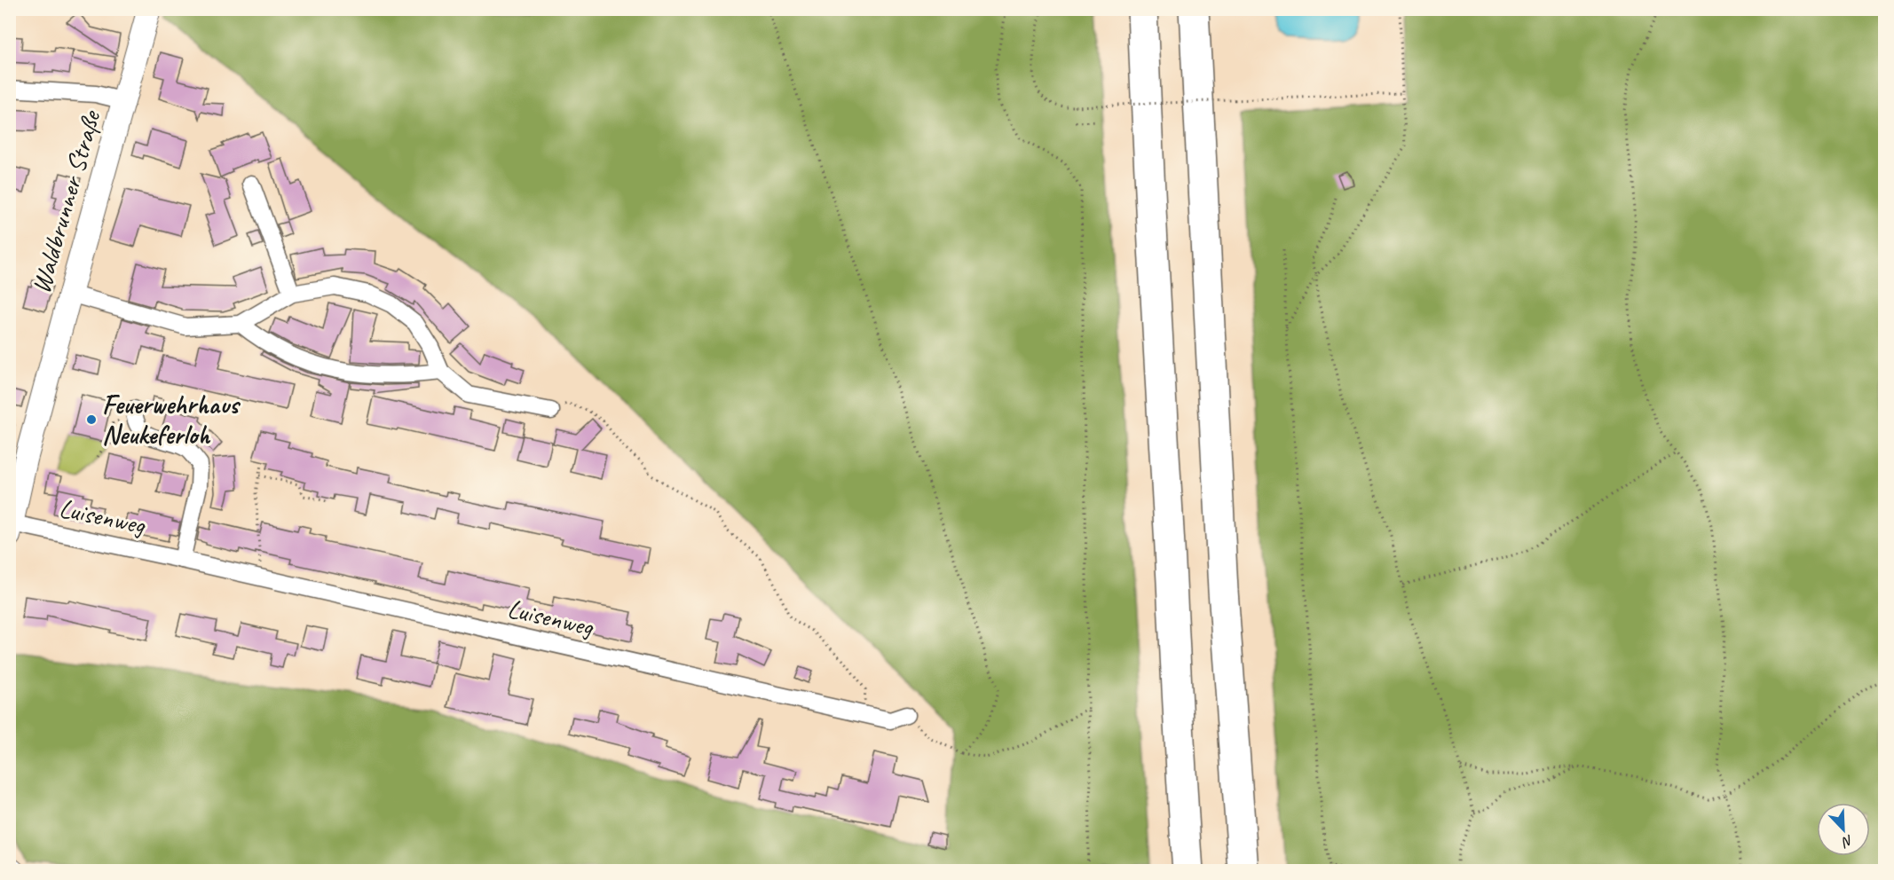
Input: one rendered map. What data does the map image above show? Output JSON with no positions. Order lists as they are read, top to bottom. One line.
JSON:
{"streets":{"street":["Waldbrunner Straße","Luisenweg"]},"crossings":[["Waldbrunner Straße","Luisenweg"]],"places":["Feuerwehrhaus Neukeferloh"],"north":"bottom right"}
